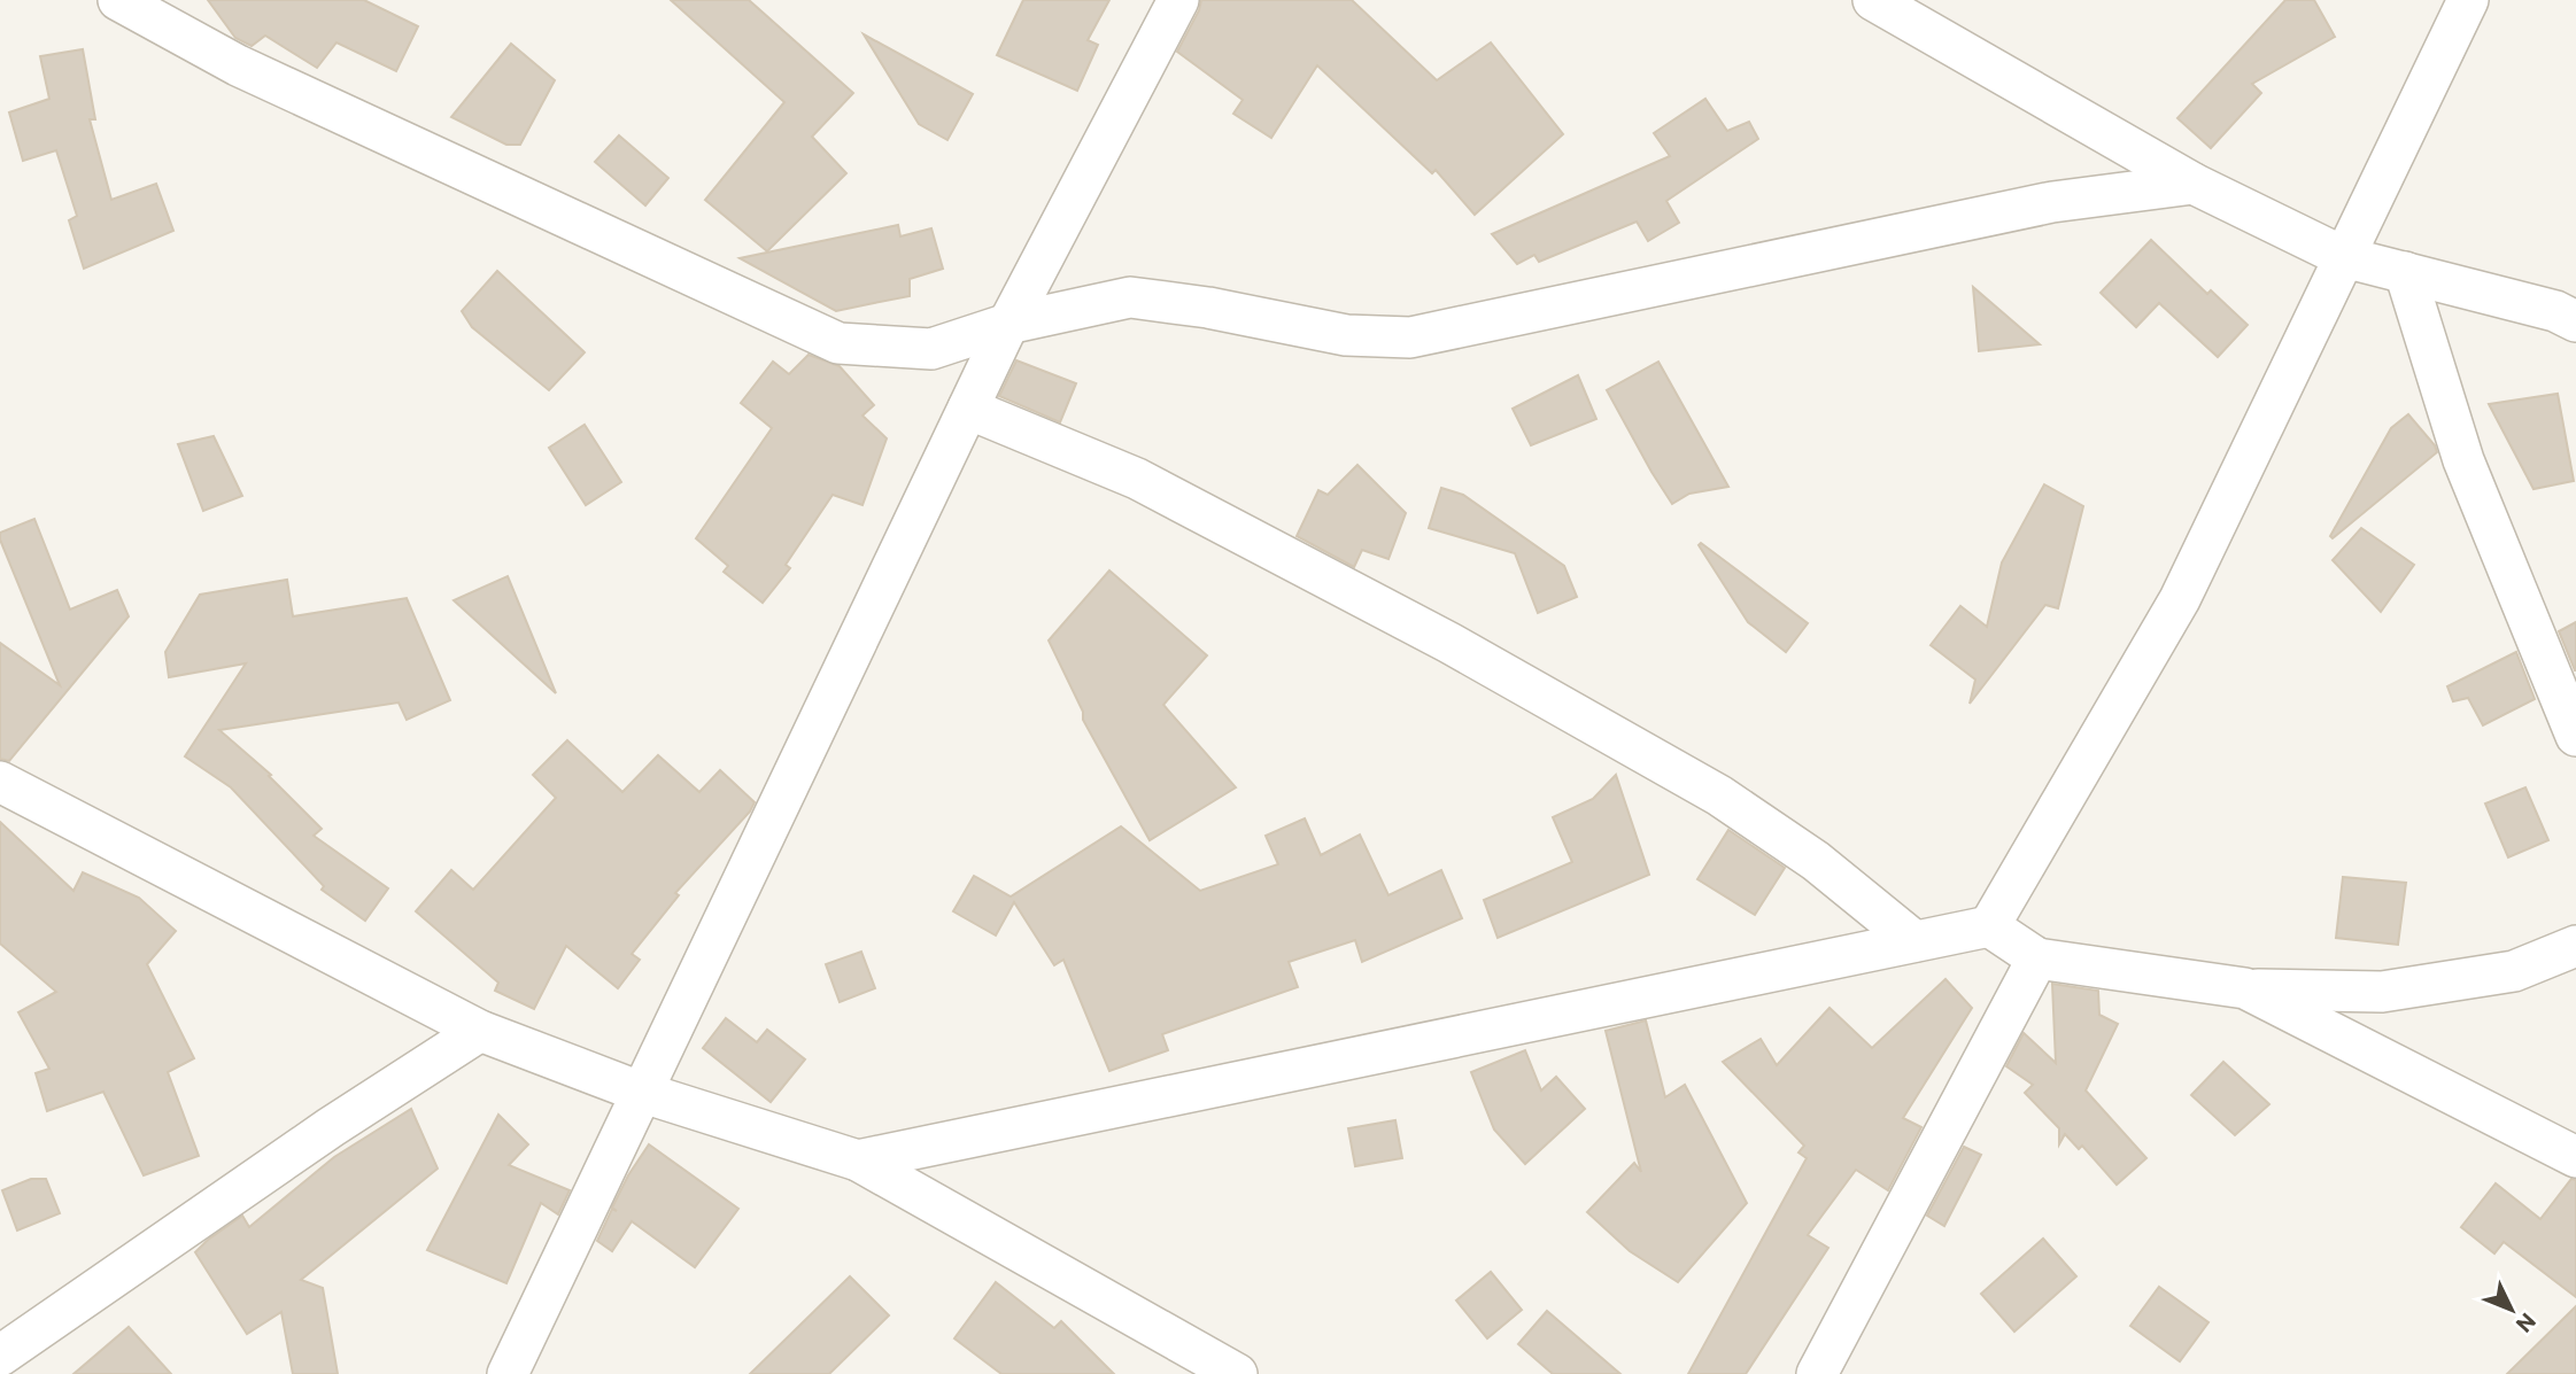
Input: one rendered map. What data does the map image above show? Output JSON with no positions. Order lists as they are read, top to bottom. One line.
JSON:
{"north":"bottom right"}
